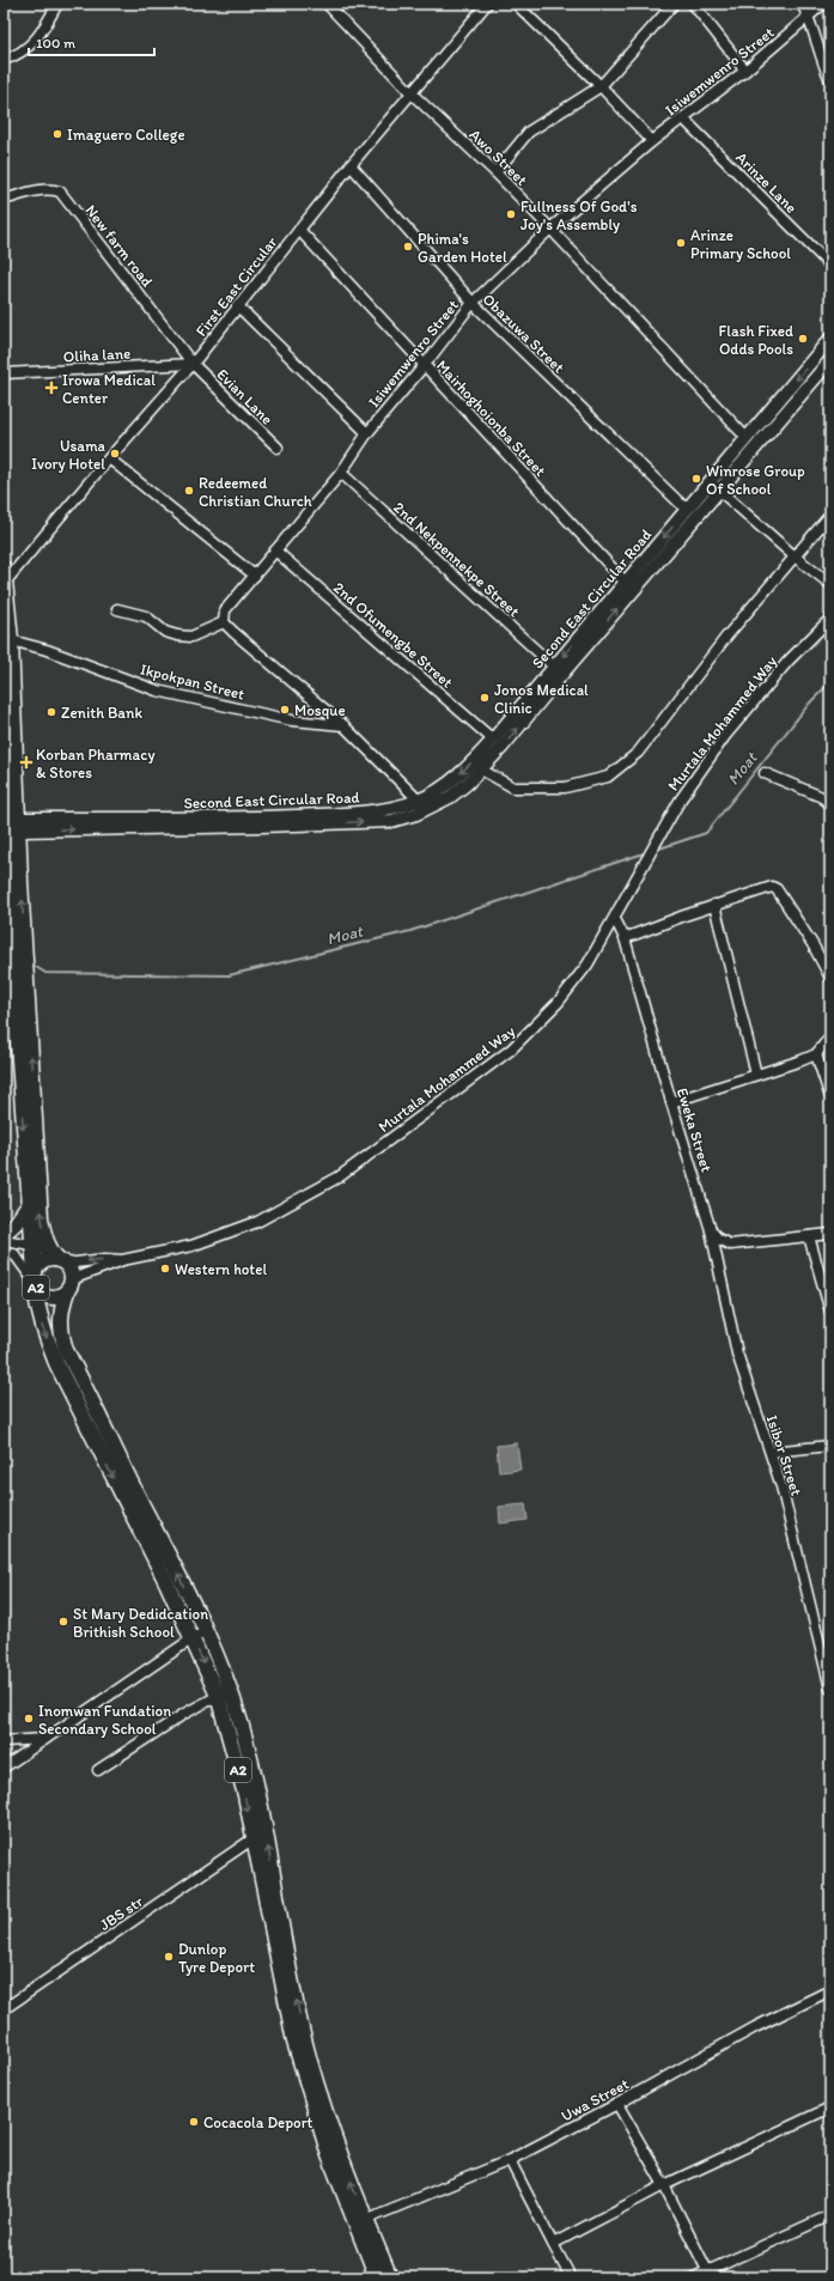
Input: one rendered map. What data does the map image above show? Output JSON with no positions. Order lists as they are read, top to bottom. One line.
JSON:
{"streets":{"highway":["A2"],"main road":["Second East Circular Road"],"street":["Isiwemwenro Street","Awo Street","Arinze Lane","New farm road","First East Circular","Obazuwa Street","Oliha lane","Evian Lane","Mairhoghoionba Street","2nd Nekpennekpe Street","2nd Ofumengbe Street","Ikpokpan Street","Murtala Mohammed Way","Eweka Street","Isibor Street","JBS str","Uwa Street"]},"crossings":[["Isiwemwenro Street","Awo Street"],["Isiwemwenro Street","Arinze Lane"],["Isiwemwenro Street","Obazuwa Street"],["Isiwemwenro Street","Mairhoghoionba Street"],["Isiwemwenro Street","2nd Nekpennekpe Street"],["Isiwemwenro Street","2nd Ofumengbe Street"],["Awo Street","First East Circular"],["Awo Street","Second East Circular Road"],["New farm road","First East Circular"],["New farm road","Oliha lane"],["New farm road","Evian Lane"],["First East Circular","Obazuwa Street"],["First East Circular","Oliha lane"],["First East Circular","Evian Lane"],["First East Circular","Mairhoghoionba Street"],["First East Circular","A2"],["Obazuwa Street","Second East Circular Road"],["Oliha lane","Evian Lane"],["Mairhoghoionba Street","Second East Circular Road"],["2nd Nekpennekpe Street","Second East Circular Road"],["Second East Circular Road","2nd Ofumengbe Street"],["Second East Circular Road","A2"],["Ikpokpan Street","A2"],["Murtala Mohammed Way","Eweka Street"],["Eweka Street","Isibor Street"],["A2","JBS str"],["A2","Uwa Street"]],"water":["Moat"],"places":{"other":["Imaguero College","Fullness Of God's Joy's Assembly","Arinze Primary School","Phima's Garden Hotel","Flash Fixed Odds Pools","Usama Ivory Hotel","Winrose Group Of School","Redeemed Christian Church","Jonos Medical Clinic","Mosque","Zenith Bank","Western hotel","St Mary Dedidcation Brithish School","Inomwan Fundation Secondary School","Dunlop Tyre Deport","Cocacola Deport"],"health":["Irowa Medical Center","Korban Pharmacy & Stores"]},"scale_bar":"100 m"}
